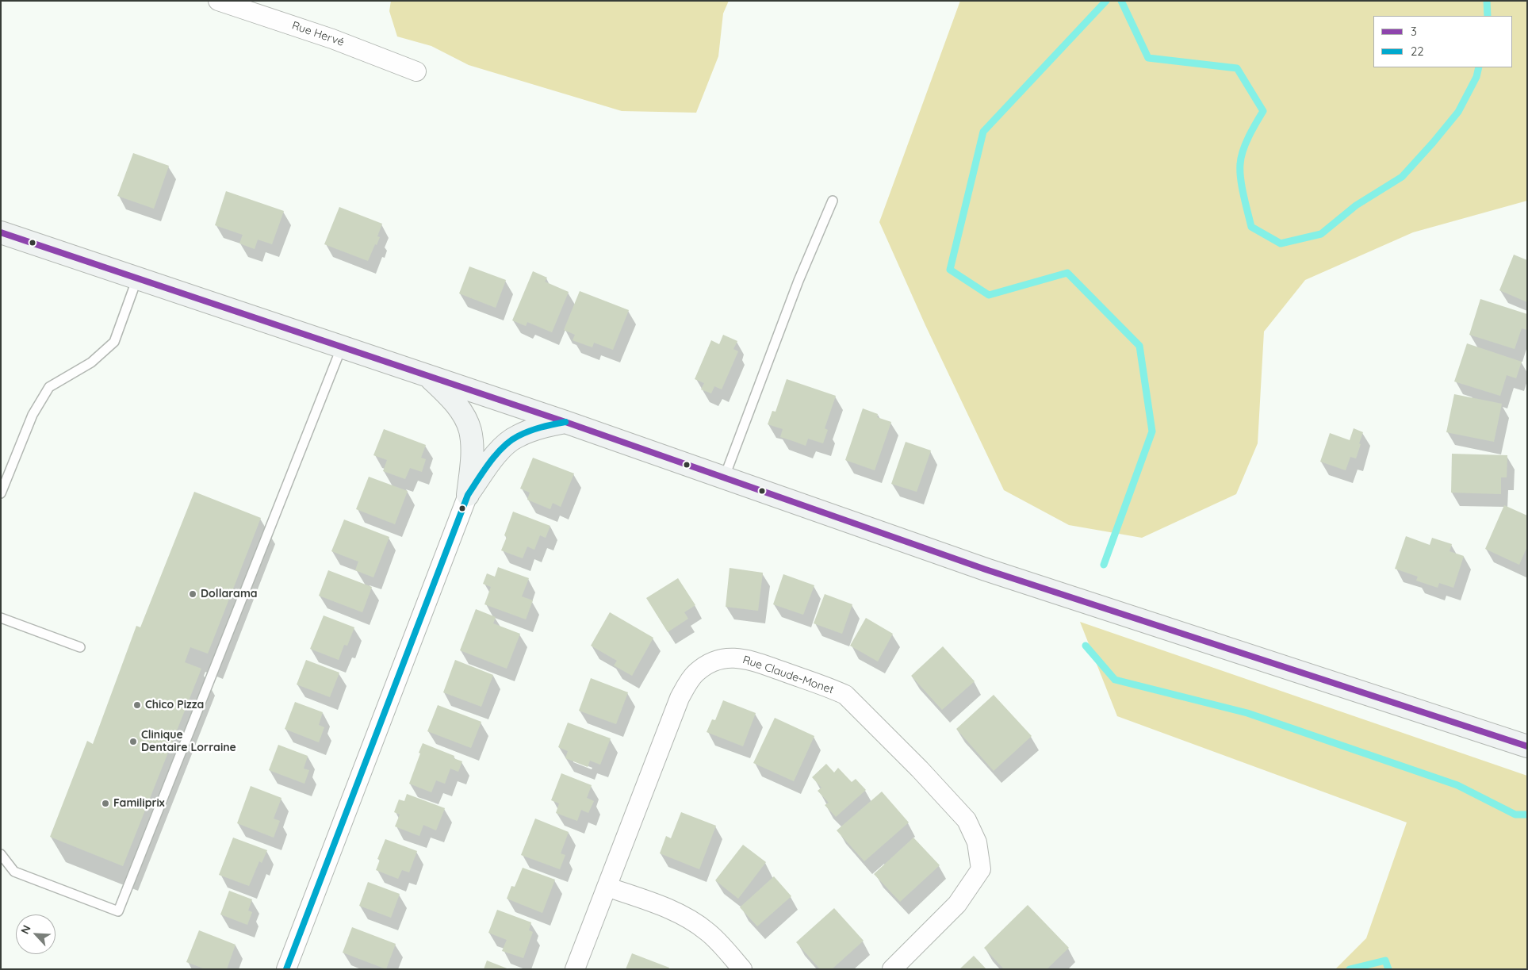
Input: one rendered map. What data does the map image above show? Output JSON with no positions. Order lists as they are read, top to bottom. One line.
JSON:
{"streets":{"street":["Rue Hervé","Rue Claude-Monet"]},"places":["Dollarama","Chico Pizza","Clinique Dentaire Lorraine","Familiprix"],"lines":["transit line 3","transit line 22"],"legend":["3","22"],"north":"top left"}
